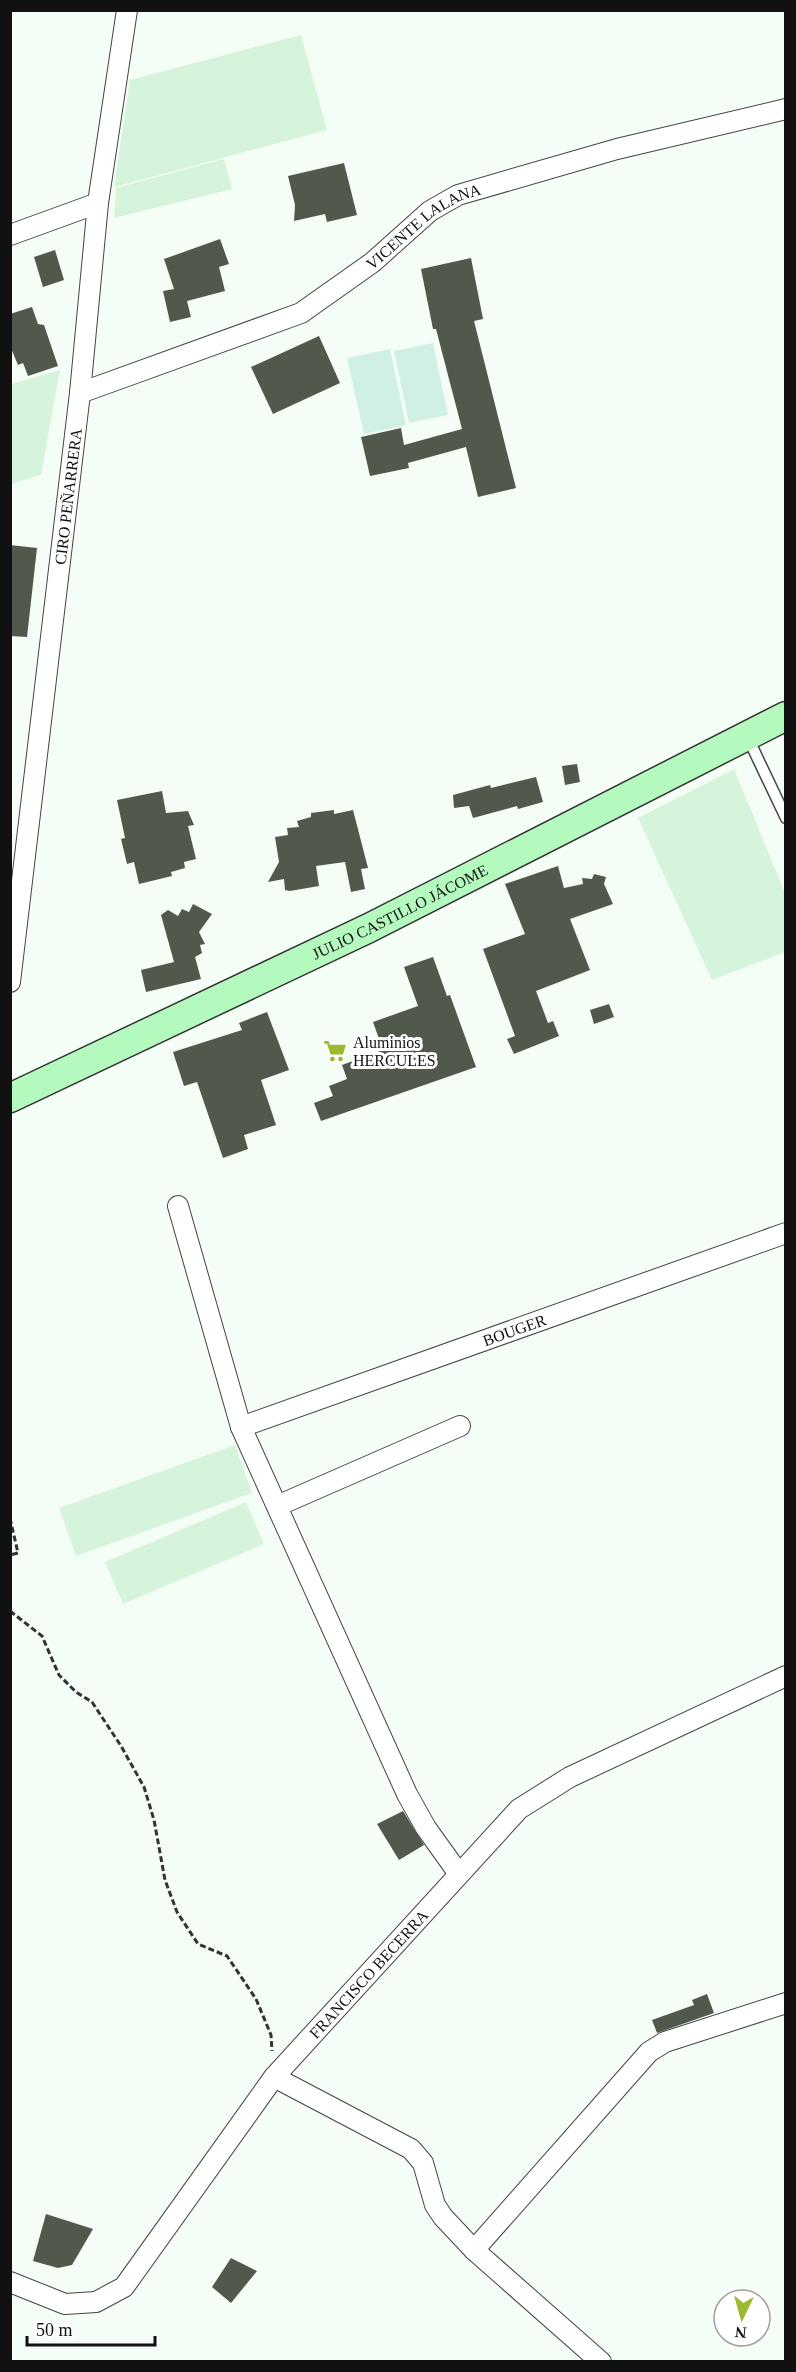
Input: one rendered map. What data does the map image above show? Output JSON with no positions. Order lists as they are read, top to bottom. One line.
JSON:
{"streets":{"main road":["JULIO CASTILLO JÁCOME"],"street":["VICENTE LALANA","CIRO PEÑARRERA","BOUGER","FRANCISCO BECERRA"]},"crossings":[["VICENTE LALANA","CIRO PEÑARRERA"]],"places":{"supermarket":["Aluminios HERCULES"]},"scale_bar":"50 m","north":"bottom"}
